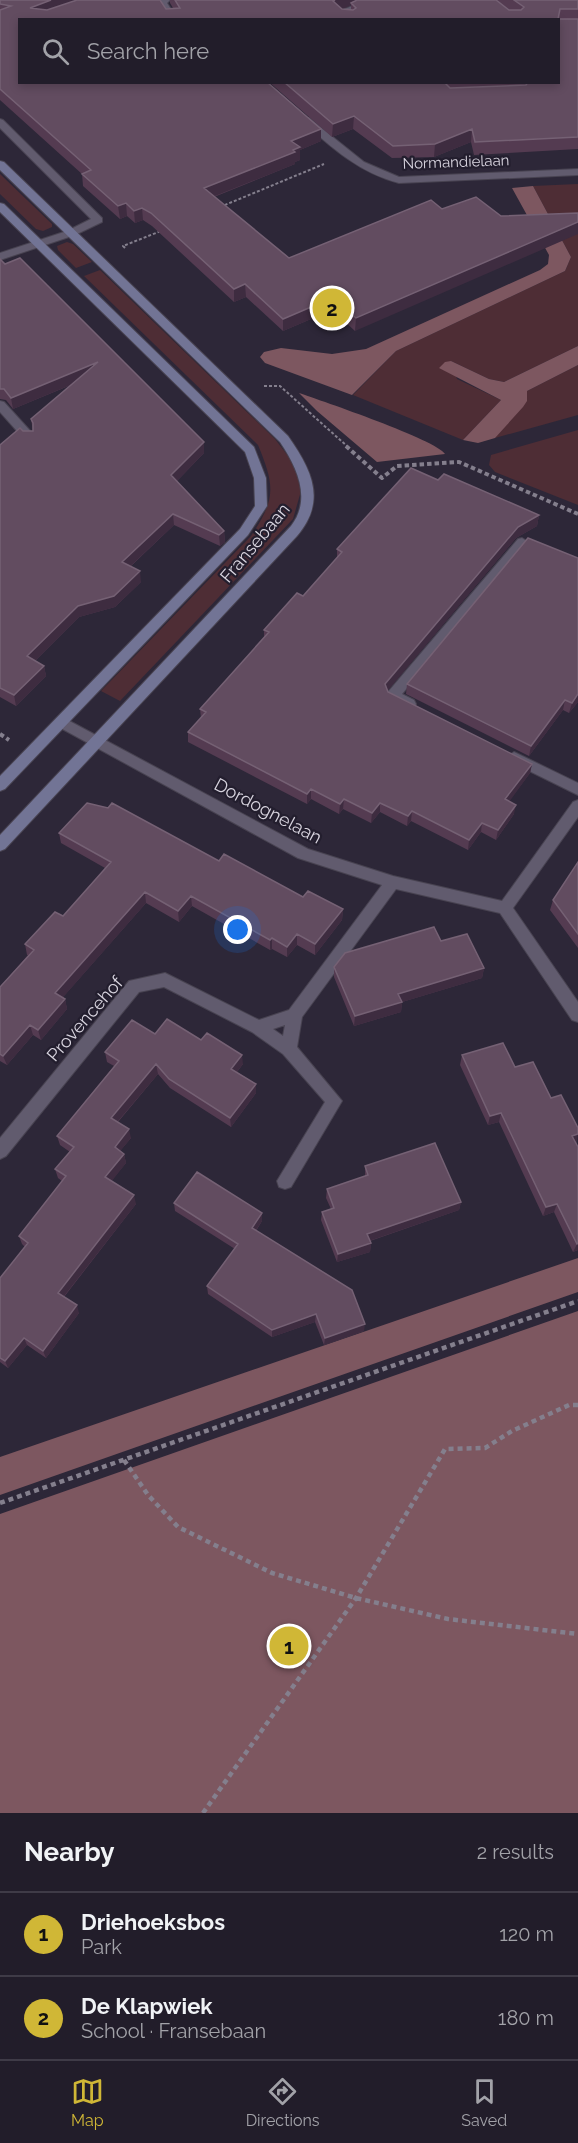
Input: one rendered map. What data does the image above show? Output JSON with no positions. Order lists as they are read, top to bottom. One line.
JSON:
{"streets":{"street":["Normandielaan","Fransebaan","Dordognelaan","Provencehof"]},"crossings":[["Fransebaan","Dordognelaan"]],"page":{"search":"Search here","pins":["2","1"],"heading":["Nearby","2 results"],"list":[{"mark":"1","name":"Driehoeksbos","note":"Park","value":"120 m"},{"mark":"2","name":"De Klapwiek","note":"School · Fransebaan","value":"180 m"}],"nav":["Map","Directions","Saved"]}}
